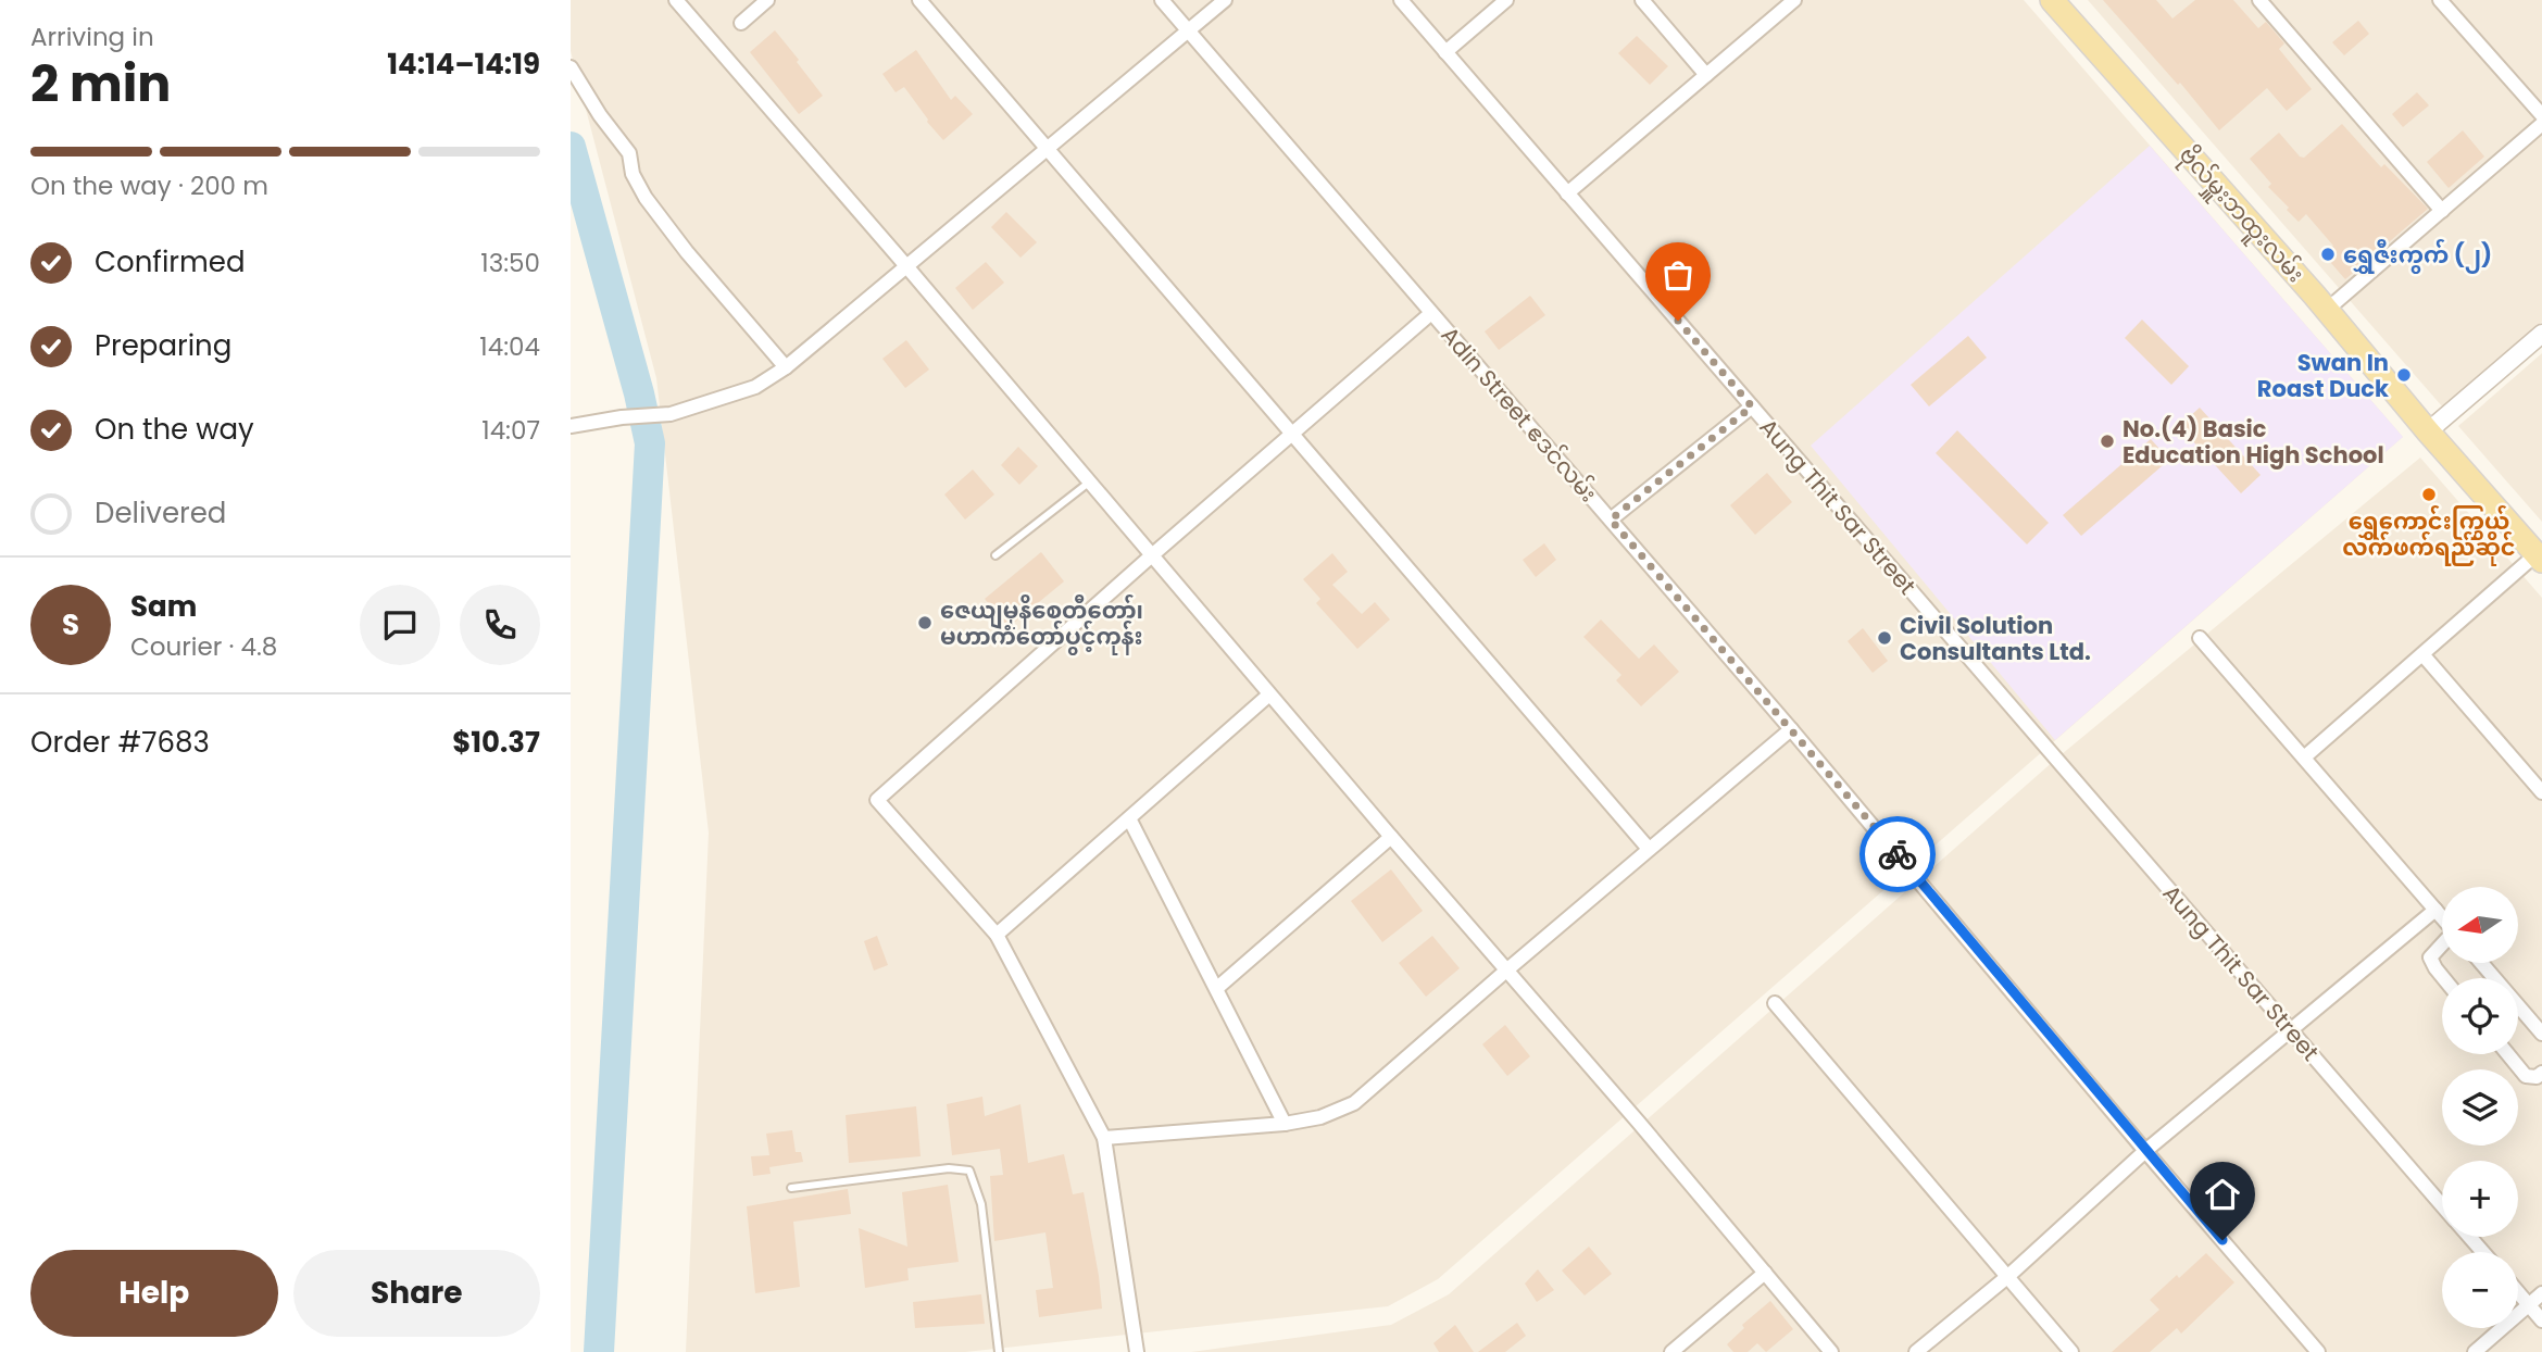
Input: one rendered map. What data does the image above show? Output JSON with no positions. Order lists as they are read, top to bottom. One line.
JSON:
{"streets":{"main road":["ဗိုလ်မှူးဘထူးလမ်း"],"street":["Adin Street ဧဒင်လမ်း","Aung Thit Sar Street"]},"places":["ရွှေဇီးကွက် (၂)","Swan In Roast Duck","No.(4) Basic Education High School","ရွှေကောင်းကြွယ် လက်ဖက်ရည်ဆိုင်","ဇေယျမုနိစေတီတော်၊ မဟာကံတော်ပွင့်ကုန်း","Civil Solution Consultants Ltd."],"north":"left","page":{"heading":["2 min","Arriving in","14:14–14:19"],"panel":["Sam","Courier · 4.8","Order #7683","$10.37"],"bar":"On the way · 200 m","list":[["Confirmed","13:50"],["Preparing","14:04"],["On the way","14:07"],"Delivered"],"round":"S","map_buttons":["+","−"],"buttons":["Help","Share"]}}
